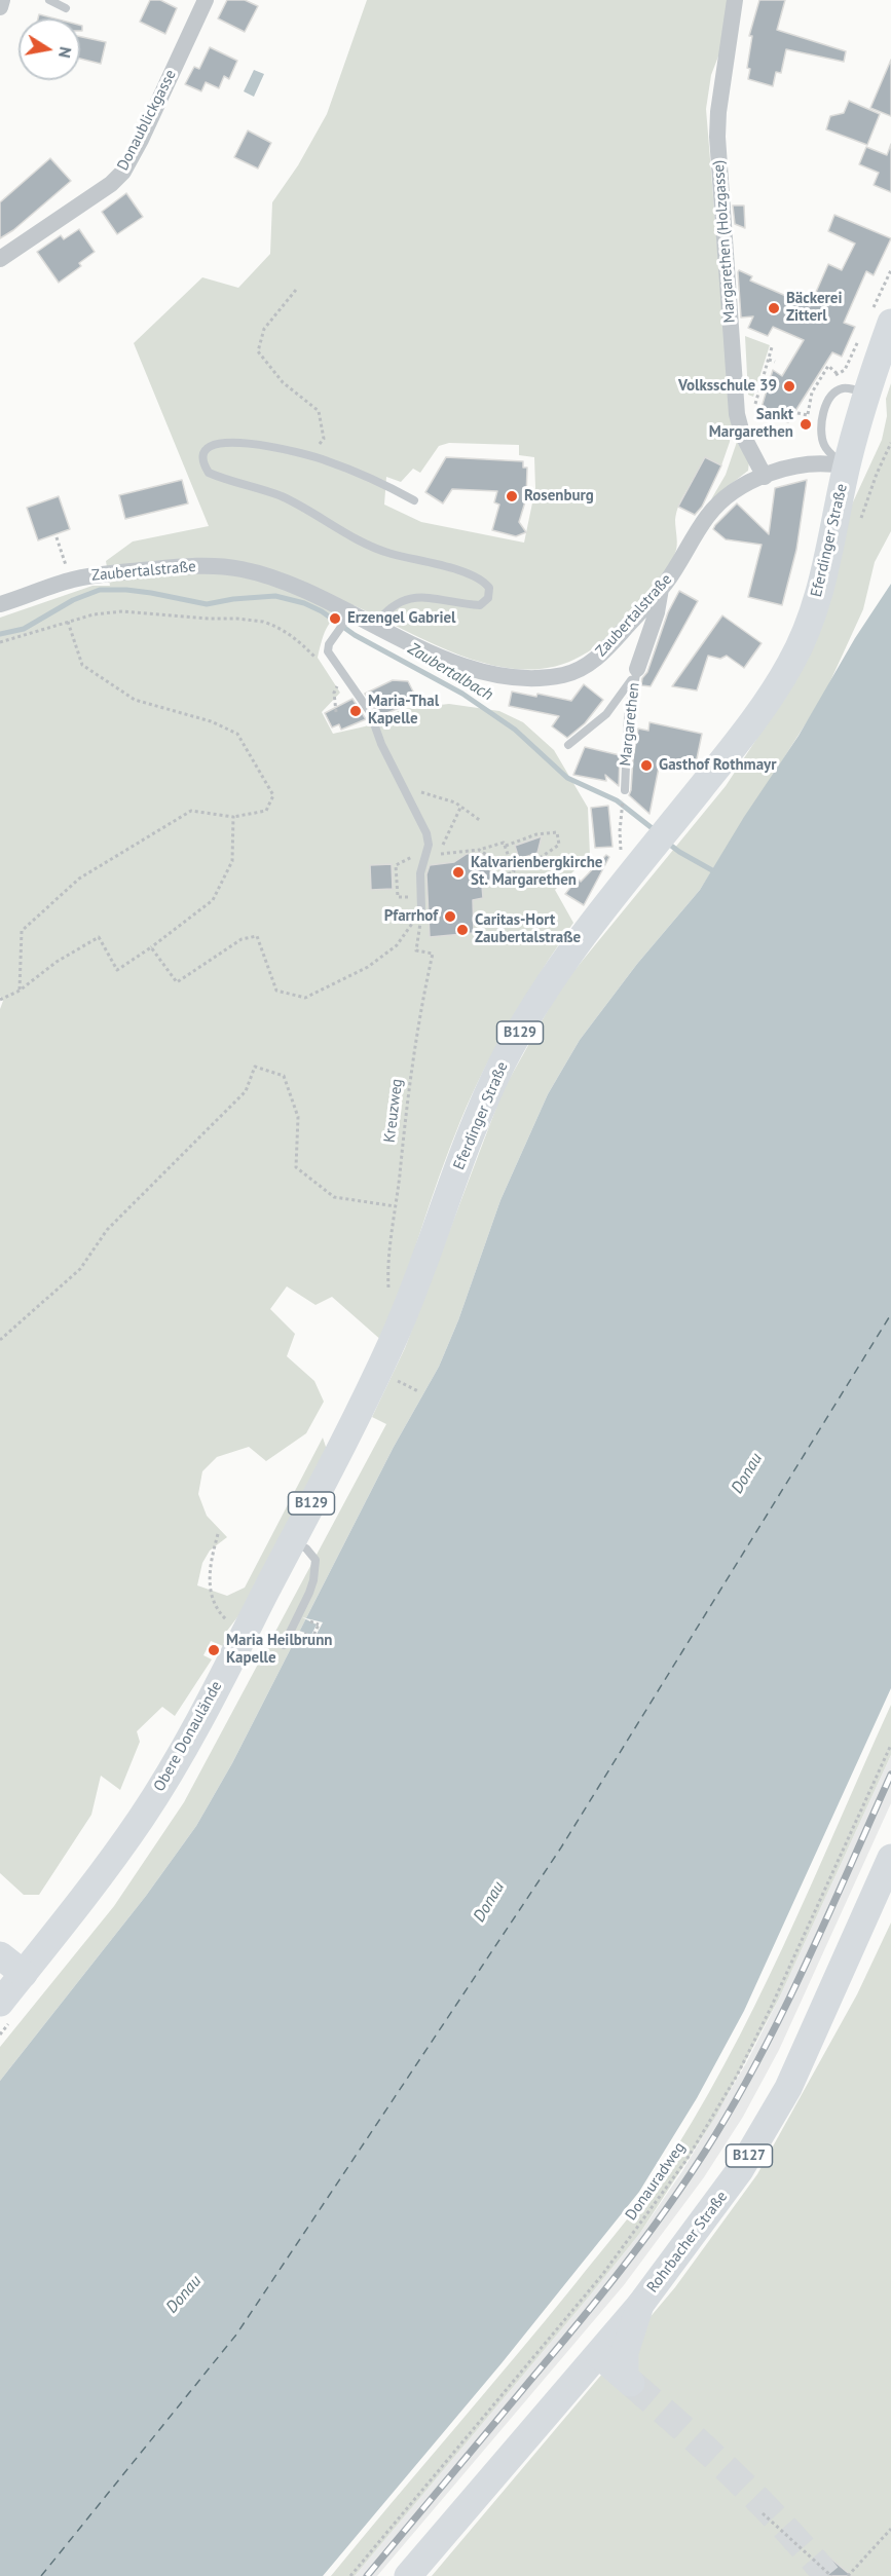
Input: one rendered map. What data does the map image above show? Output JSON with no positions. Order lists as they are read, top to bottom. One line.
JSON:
{"streets":{"main road":["Eferdinger Straße","B129","Obere Donaulände","B127","Rohrbacher Straße"],"street":["Donaublickgasse","Margarethen (Holzgasse)","Zaubertalstraße","Margarethen"],"path":["Kreuzweg","Donauradweg"]},"crossings":[["Margarethen (Holzgasse)","Zaubertalstraße"],["Eferdinger Straße","Zaubertalstraße"],["Eferdinger Straße","Obere Donaulände"],["Zaubertalstraße","Margarethen"]],"water":["Zaubertalbach","Donau"],"places":["Bäckerei Zitterl","Volksschule 39","Sankt Margarethen","Rosenburg","Erzengel Gabriel","Maria-Thal Kapelle","Gasthof Rothmayr","Kalvarienbergkirche St. Margarethen","Pfarrhof","Caritas-Hort Zaubertalstraße","Maria Heilbrunn Kapelle"],"north":"right"}
